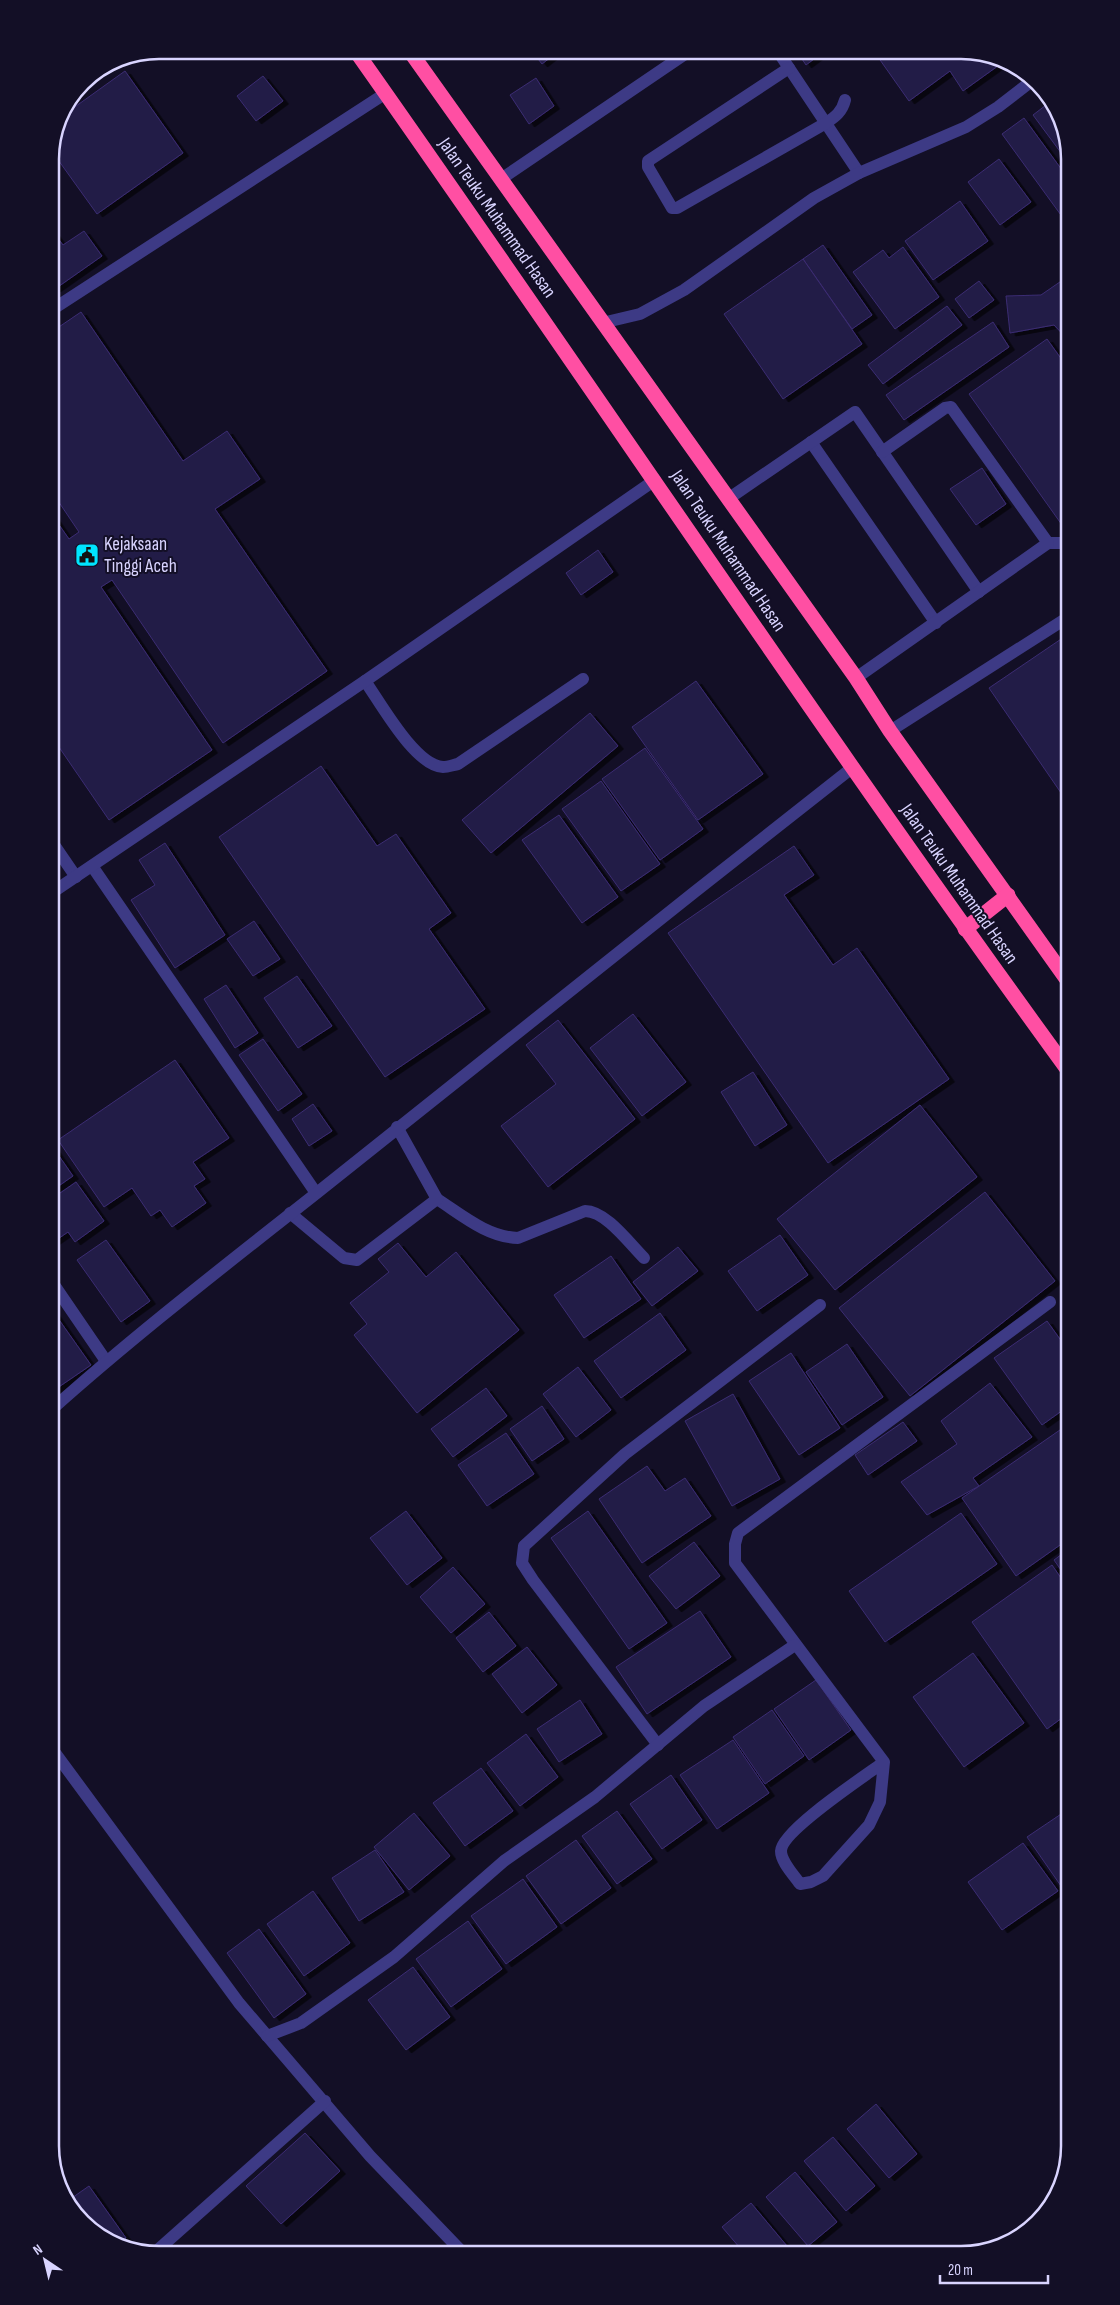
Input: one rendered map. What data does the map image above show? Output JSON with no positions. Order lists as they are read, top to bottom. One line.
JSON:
{"streets":{"highway":["Jalan Teuku Muhammad Hasan"]},"places":{"public building":["Kejaksaan Tinggi Aceh"]},"scale_bar":"20 m","north":"top left"}
